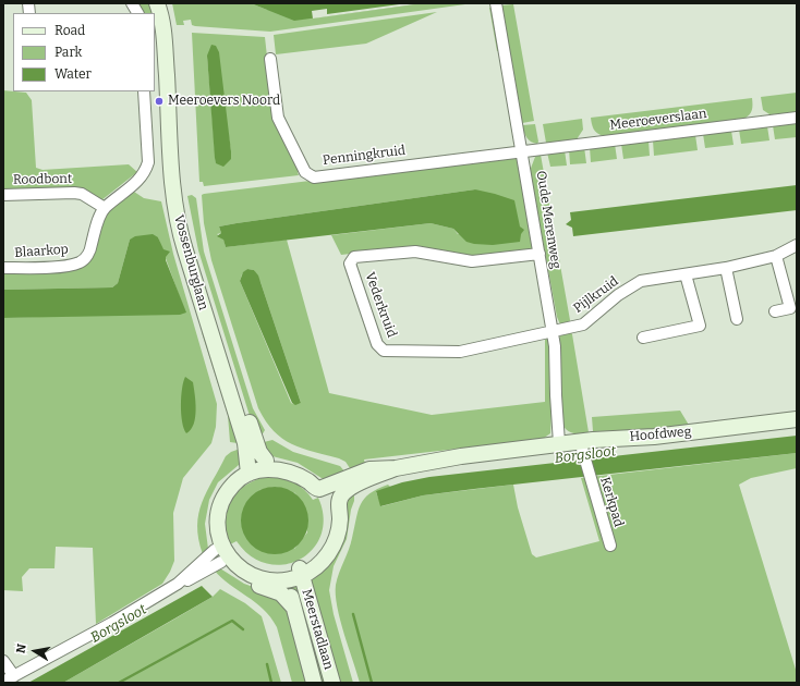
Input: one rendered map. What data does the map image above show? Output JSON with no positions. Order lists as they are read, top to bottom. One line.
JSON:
{"streets":{"main road":["Vossenburglaan","Hoofdweg","Meerstadlaan"],"street":["Meeroeverslaan","Penningkruid","Roodbont","Oude Merenweg","Blaarkop","Pijlkruid","Vederkruid","Kerkpad"]},"crossings":[["Meeroeverslaan","Penningkruid"],["Meeroeverslaan","Oude Merenweg"],["Penningkruid","Oude Merenweg"],["Roodbont","Blaarkop"],["Oude Merenweg","Pijlkruid"],["Oude Merenweg","Vederkruid"],["Oude Merenweg","Hoofdweg"],["Vossenburglaan","Hoofdweg"],["Vossenburglaan","Meerstadlaan"],["Pijlkruid","Vederkruid"],["Hoofdweg","Kerkpad"],["Hoofdweg","Meerstadlaan"]],"water":["Borgsloot"],"places":["Meeroevers Noord"],"legend":["Road","Park","Water"],"north":"left"}
